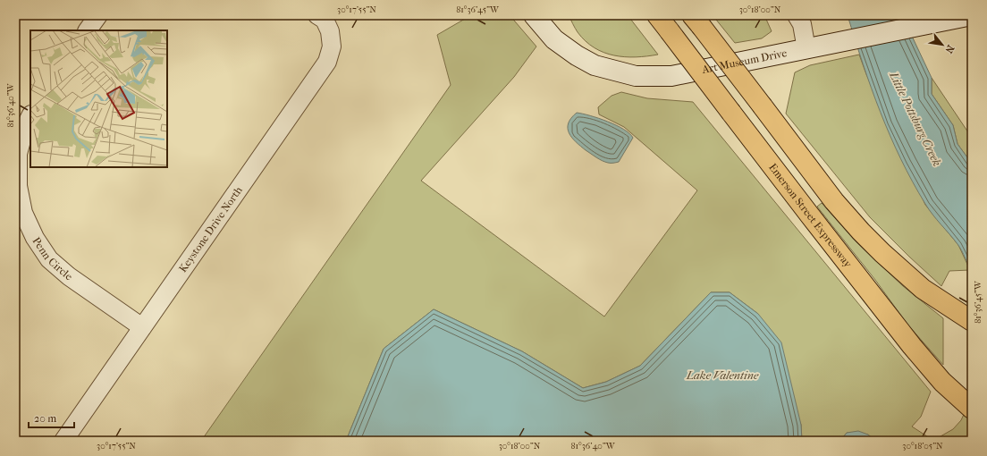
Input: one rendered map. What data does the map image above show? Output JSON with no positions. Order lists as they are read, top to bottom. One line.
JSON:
{"streets":{"highway":["Emerson Street Expressway"],"street":["Art Museum Drive","Keystone Drive North","Penn Circle"]},"crossings":[["Keystone Drive North","Penn Circle"]],"water":["Little Pottsburg Creek","Lake Valentine"],"scale_bar":"20 m","north":"bottom right","coordinates":["30°17'55\"N","81°36'45\"W","30°18'00\"N","81°36'40\"W","30°18'05\"N"]}
